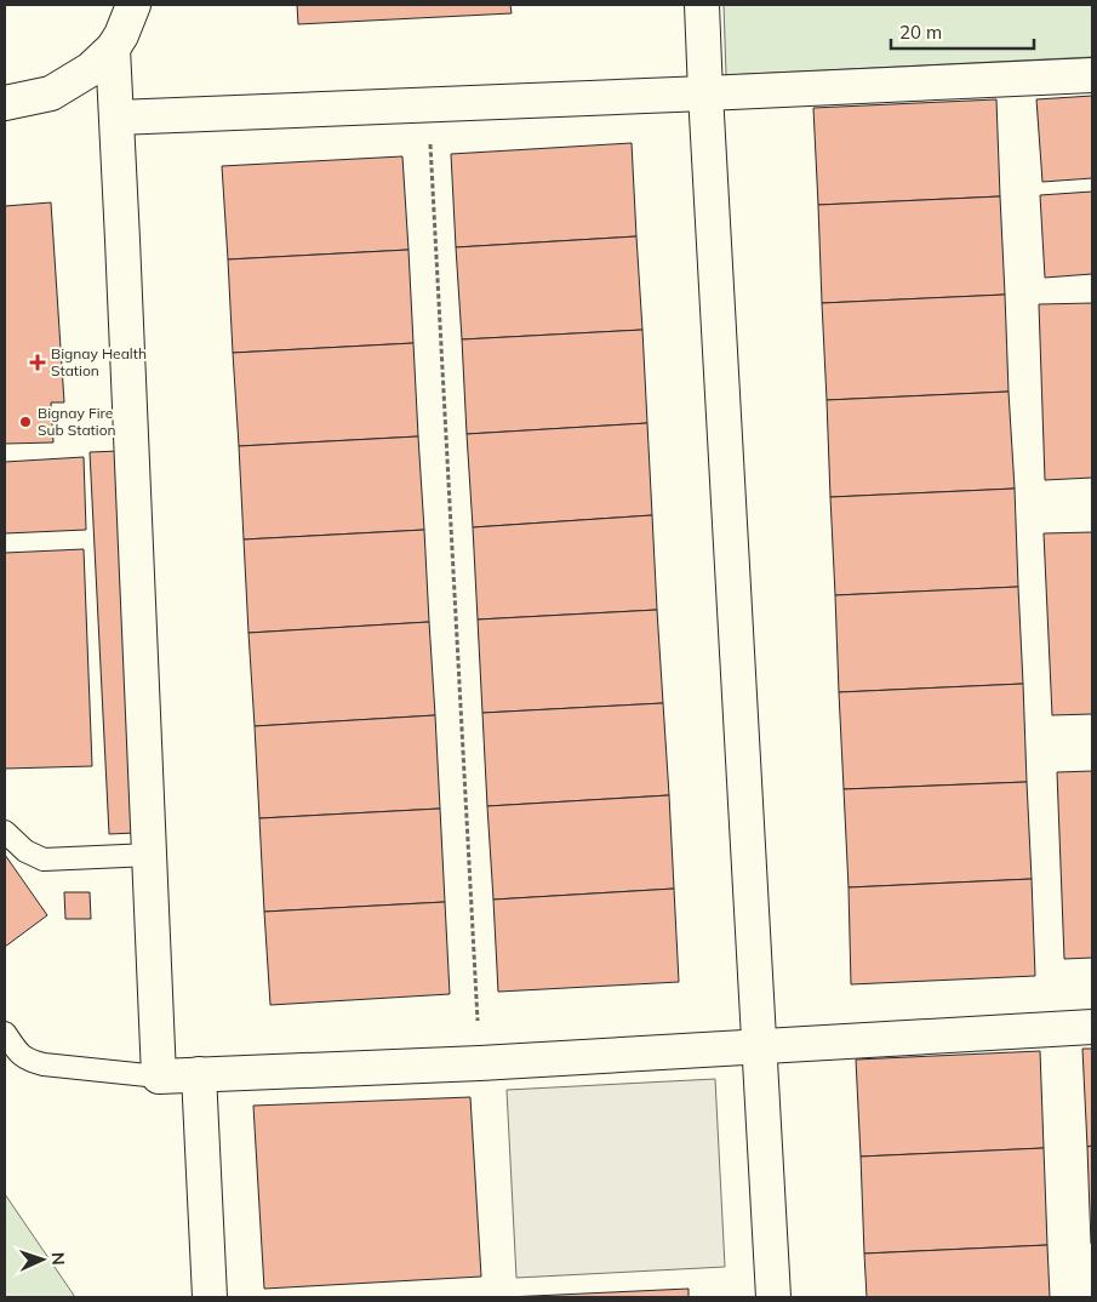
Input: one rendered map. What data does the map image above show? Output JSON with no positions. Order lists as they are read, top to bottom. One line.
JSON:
{"places":{"health":["Bignay Health Station"],"other":["Bignay Fire Sub Station"]},"scale_bar":"20 m","north":"right"}
